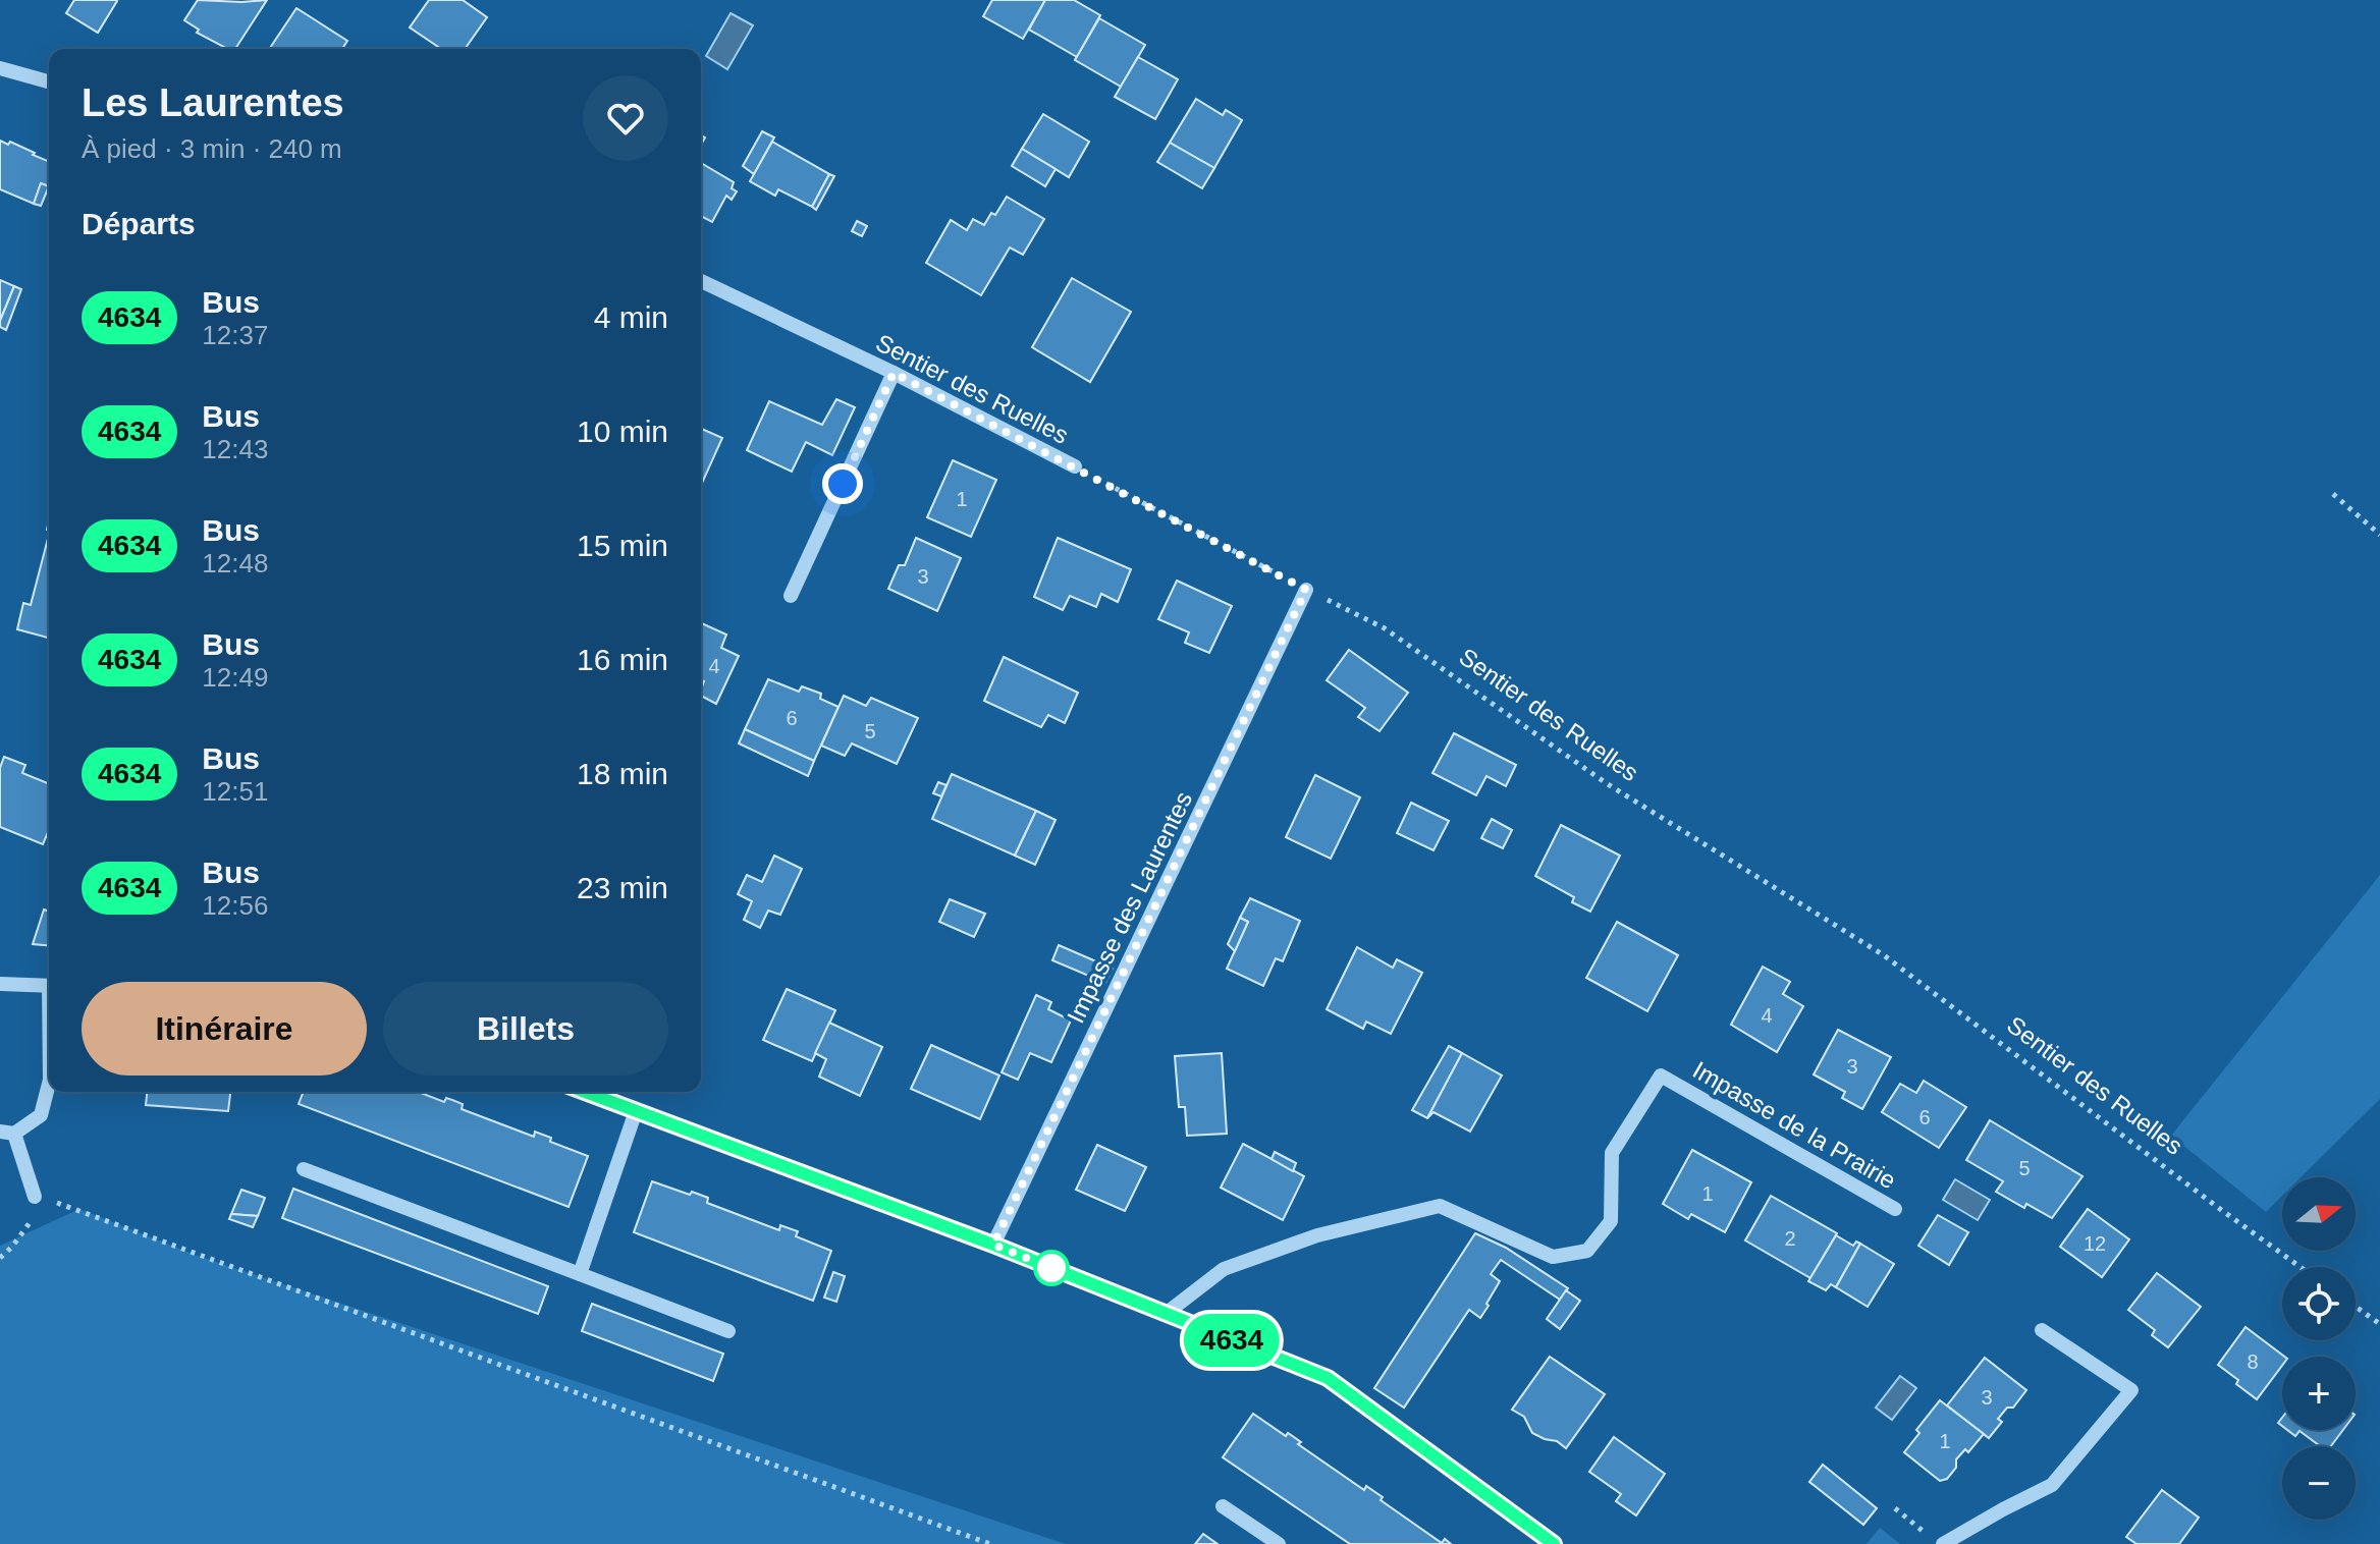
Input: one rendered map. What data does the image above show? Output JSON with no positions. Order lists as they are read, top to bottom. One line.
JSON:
{"streets":{"street":["Sentier des Ruelles","Impasse des Laurentes","Impasse de la Prairie"]},"crossings":[["Sentier des Ruelles","Impasse des Laurentes"]],"lines":["bus line 4634"],"house_numbers":["1","3","4","6","5","4","3","6","5","1","2","12","8","3","1"],"north":"right","page":{"on_map":"4634","heading":[["Les Laurentes","À pied · 3 min · 240 m"],"Départs"],"list":[{"mark":"4634","name":"Bus","note":"12:37","value":"4 min"},{"mark":"4634","name":"Bus","note":"12:43","value":"10 min"},{"mark":"4634","name":"Bus","note":"12:48","value":"15 min"},{"mark":"4634","name":"Bus","note":"12:49","value":"16 min"},{"mark":"4634","name":"Bus","note":"12:51","value":"18 min"},{"mark":"4634","name":"Bus","note":"12:56","value":"23 min"}],"buttons":["Itinéraire","Billets"],"map_buttons":["+","−"]}}
